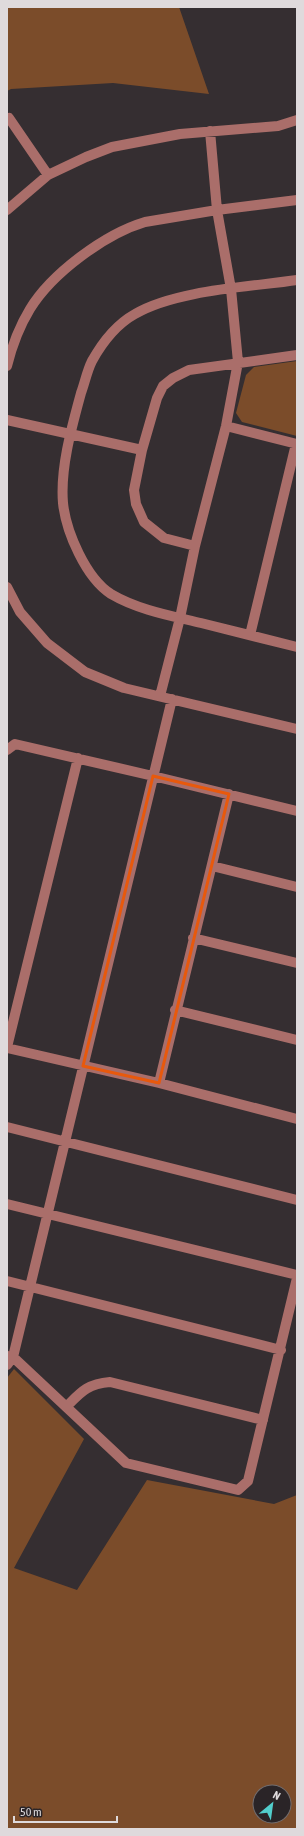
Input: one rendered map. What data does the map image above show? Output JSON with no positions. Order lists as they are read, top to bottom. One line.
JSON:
{"scale_bar":"50 m","north":"top right"}
